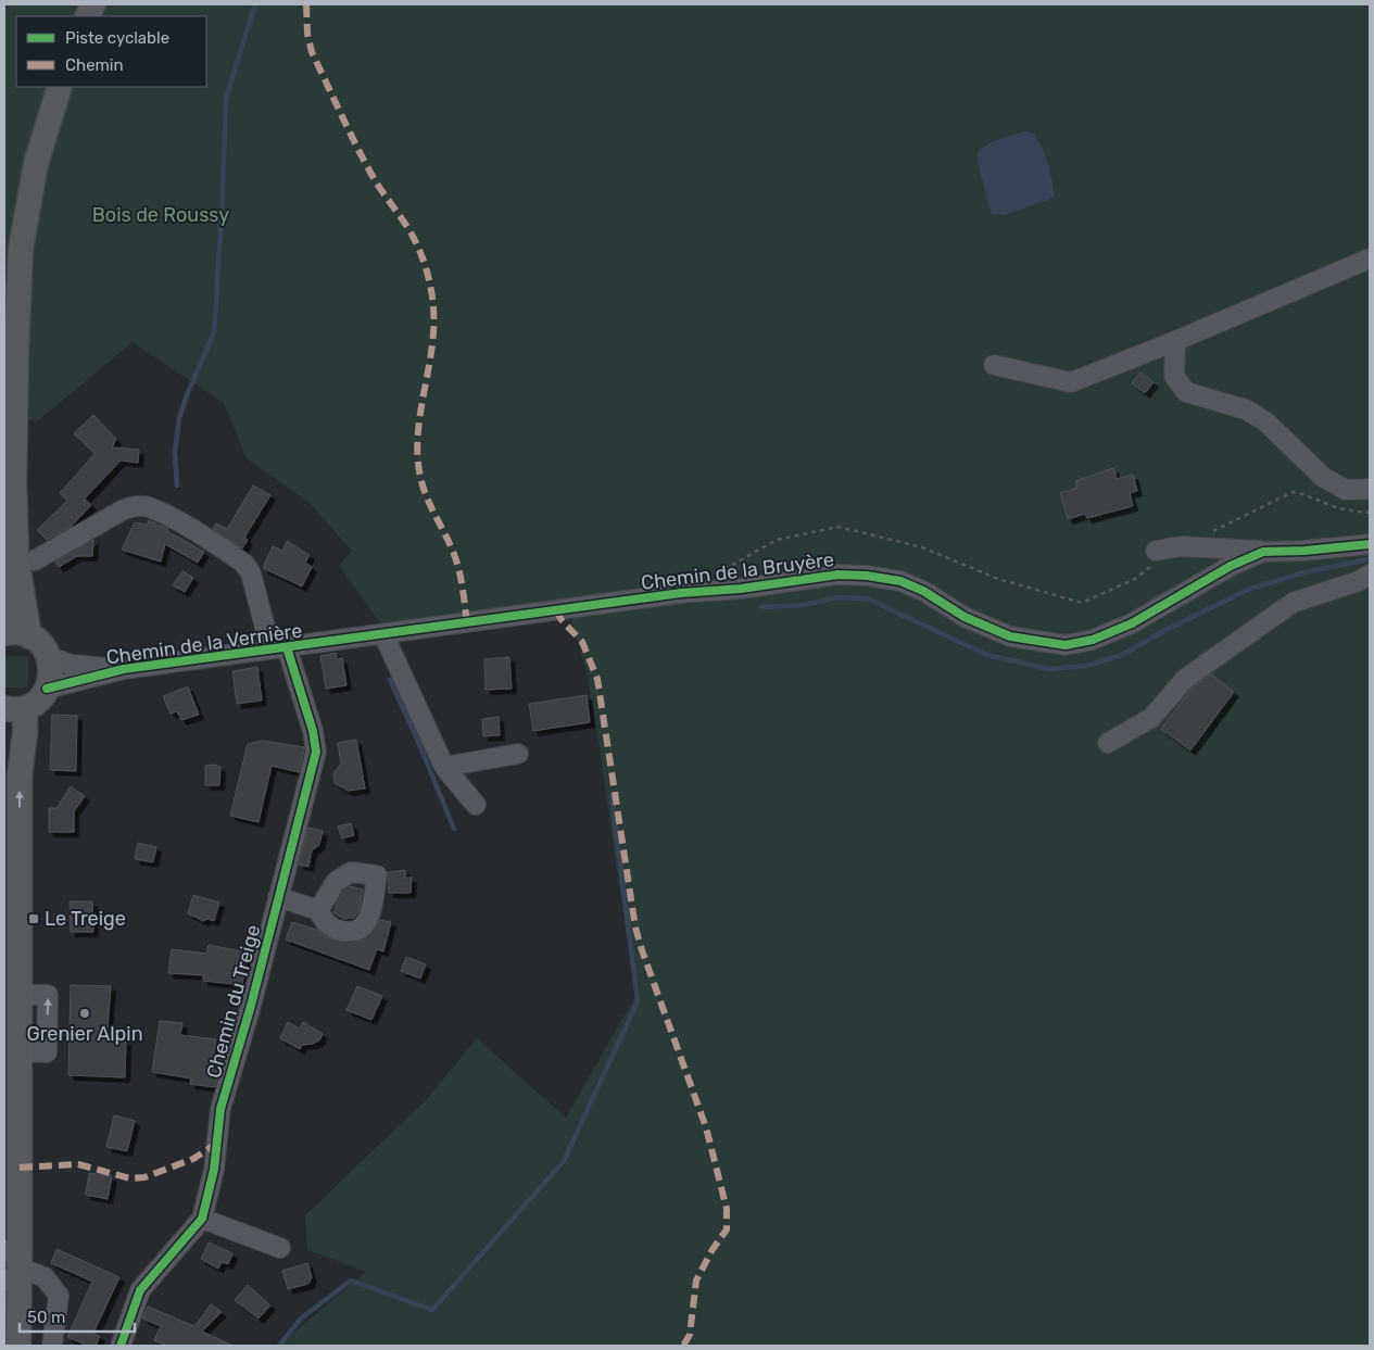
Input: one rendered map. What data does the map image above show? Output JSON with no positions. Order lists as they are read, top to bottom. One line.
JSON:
{"streets":{"street":["Chemin de la Bruyère","Chemin de la Vernière","Chemin du Treige"]},"crossings":[["Chemin de la Bruyère","Chemin de la Vernière"],["Chemin de la Vernière","Chemin du Treige"]],"parks":["Bois de Roussy"],"places":{"transit":["Le Treige"],"other":["Grenier Alpin"]},"legend":["Piste cyclable","Chemin"],"scale_bar":"50 m"}
